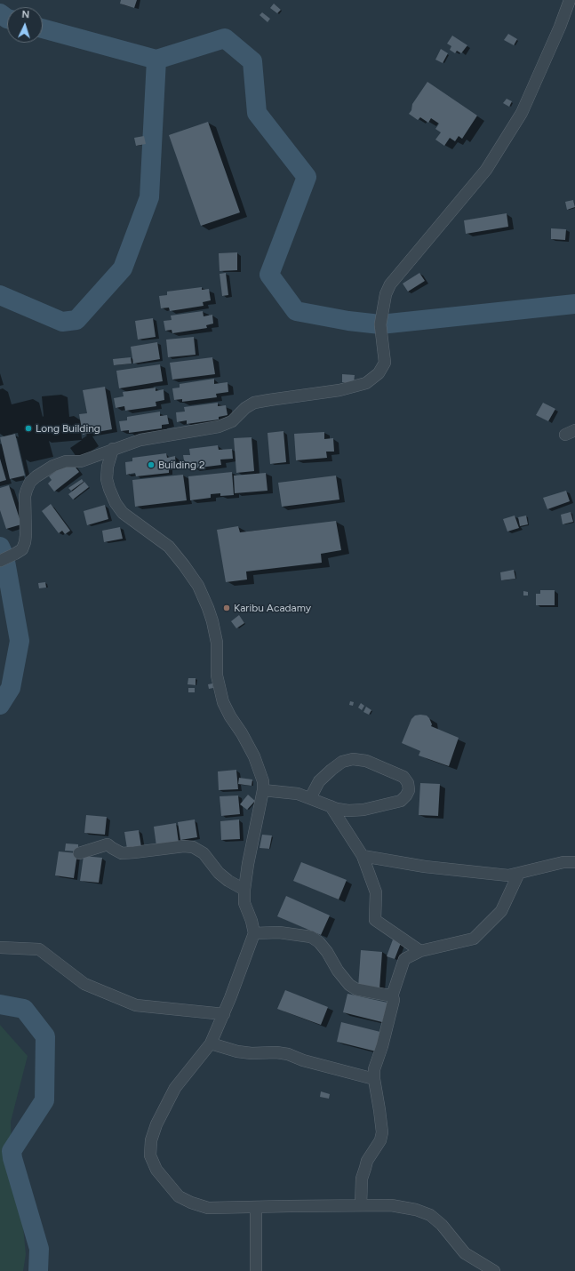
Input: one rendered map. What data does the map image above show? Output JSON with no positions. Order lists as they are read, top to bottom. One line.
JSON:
{"places":["Long Building","Building 2","Karibu Acadamy"],"north":"top"}
